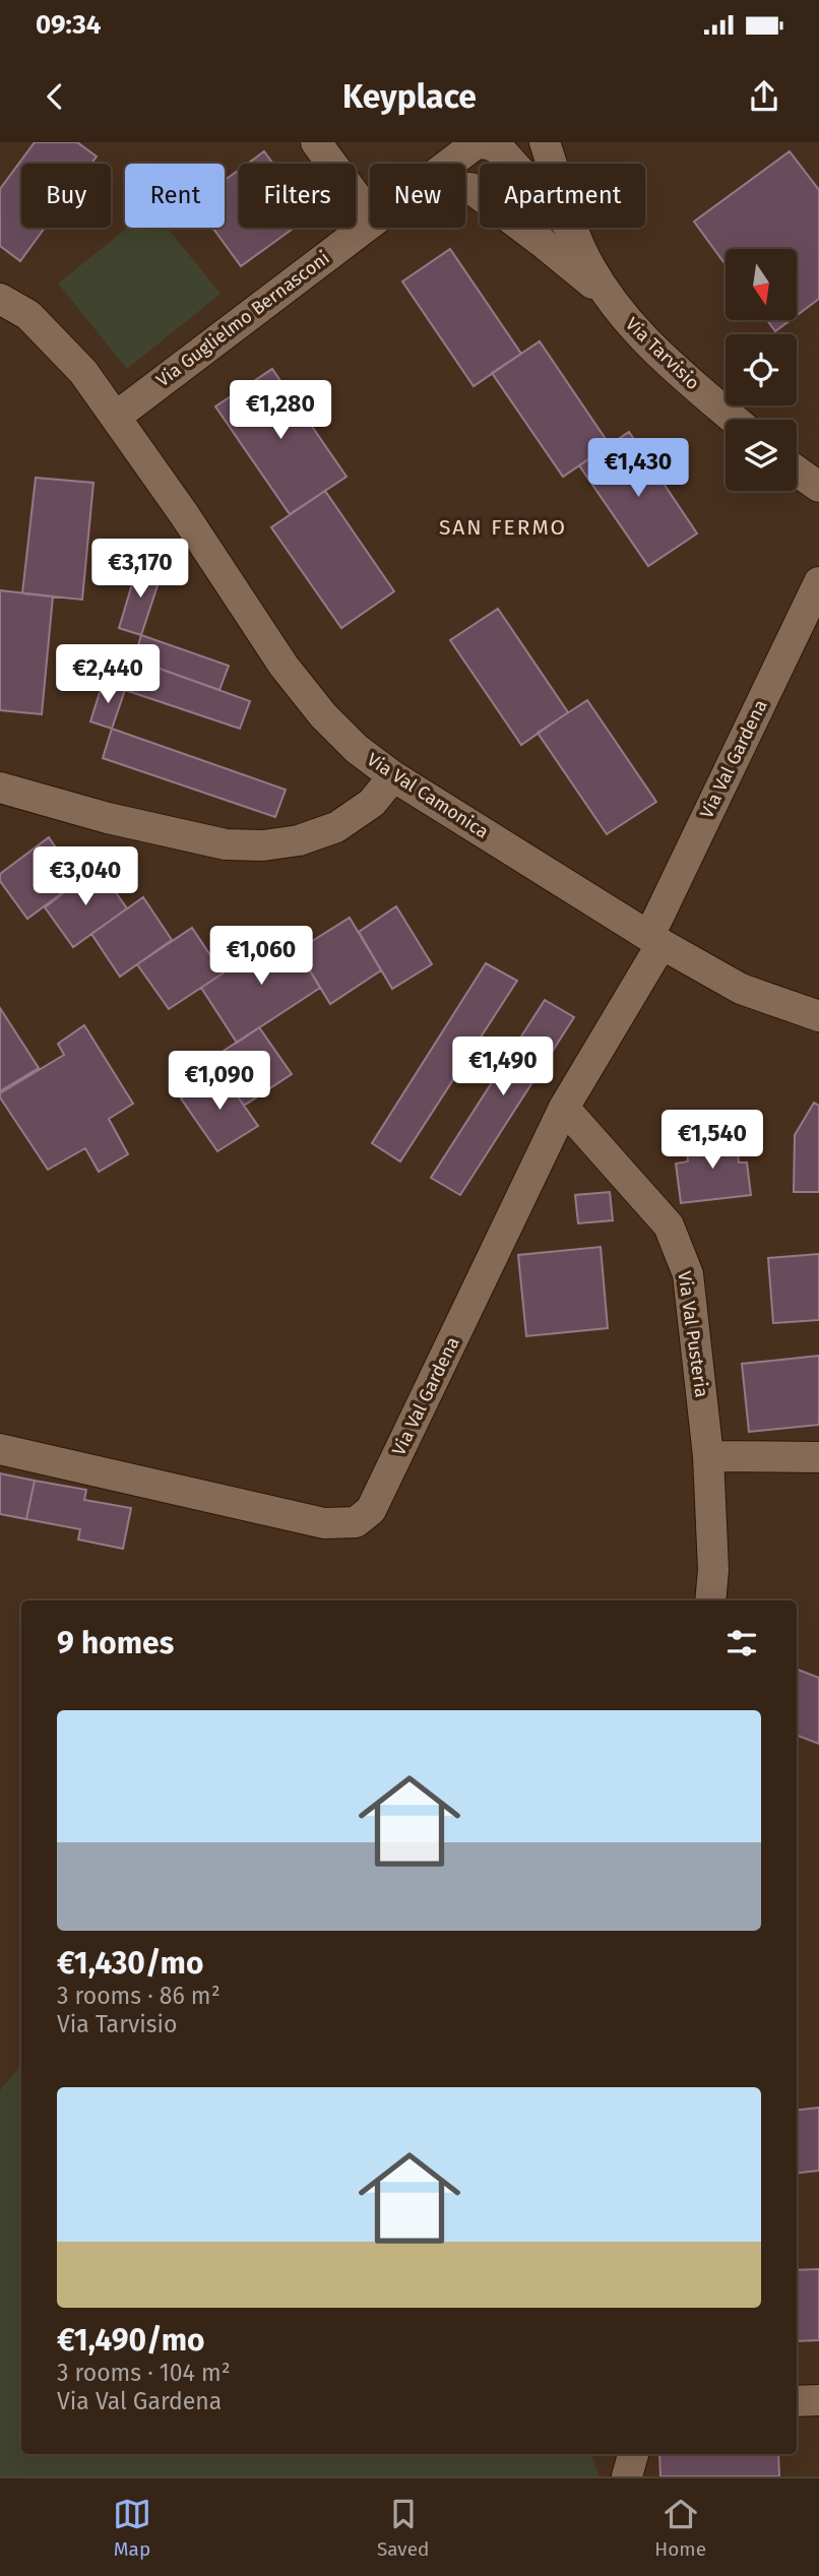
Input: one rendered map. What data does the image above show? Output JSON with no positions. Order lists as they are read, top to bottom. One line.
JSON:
{"streets":{"street":["Via Guglielmo Bernasconi","Via Tarvisio","Via Val Gardena","Via Val Camonica","Via Val Pusteria"]},"crossings":[["Via Guglielmo Bernasconi","Via Tarvisio"],["Via Guglielmo Bernasconi","Via Val Camonica"],["Via Val Gardena","Via Val Camonica"],["Via Val Gardena","Via Val Pusteria"]],"districts":["SAN FERMO"],"north":"bottom","page":{"status":"09:34","header":"Keyplace","chip":["Buy","Rent","Filters","New","Apartment"],"price":["€1,280","€1,430","€3,170","€2,440","€3,040","€1,060","€1,490","€1,090","€1,540"],"heading":"9 homes","list":[{"name":"€1,430/mo","note":"3 rooms · 86 m² · Via Tarvisio"},{"name":"€1,490/mo","note":"3 rooms · 104 m² · Via Val Gardena"}],"tabs":["Map","Saved","Home"]}}
